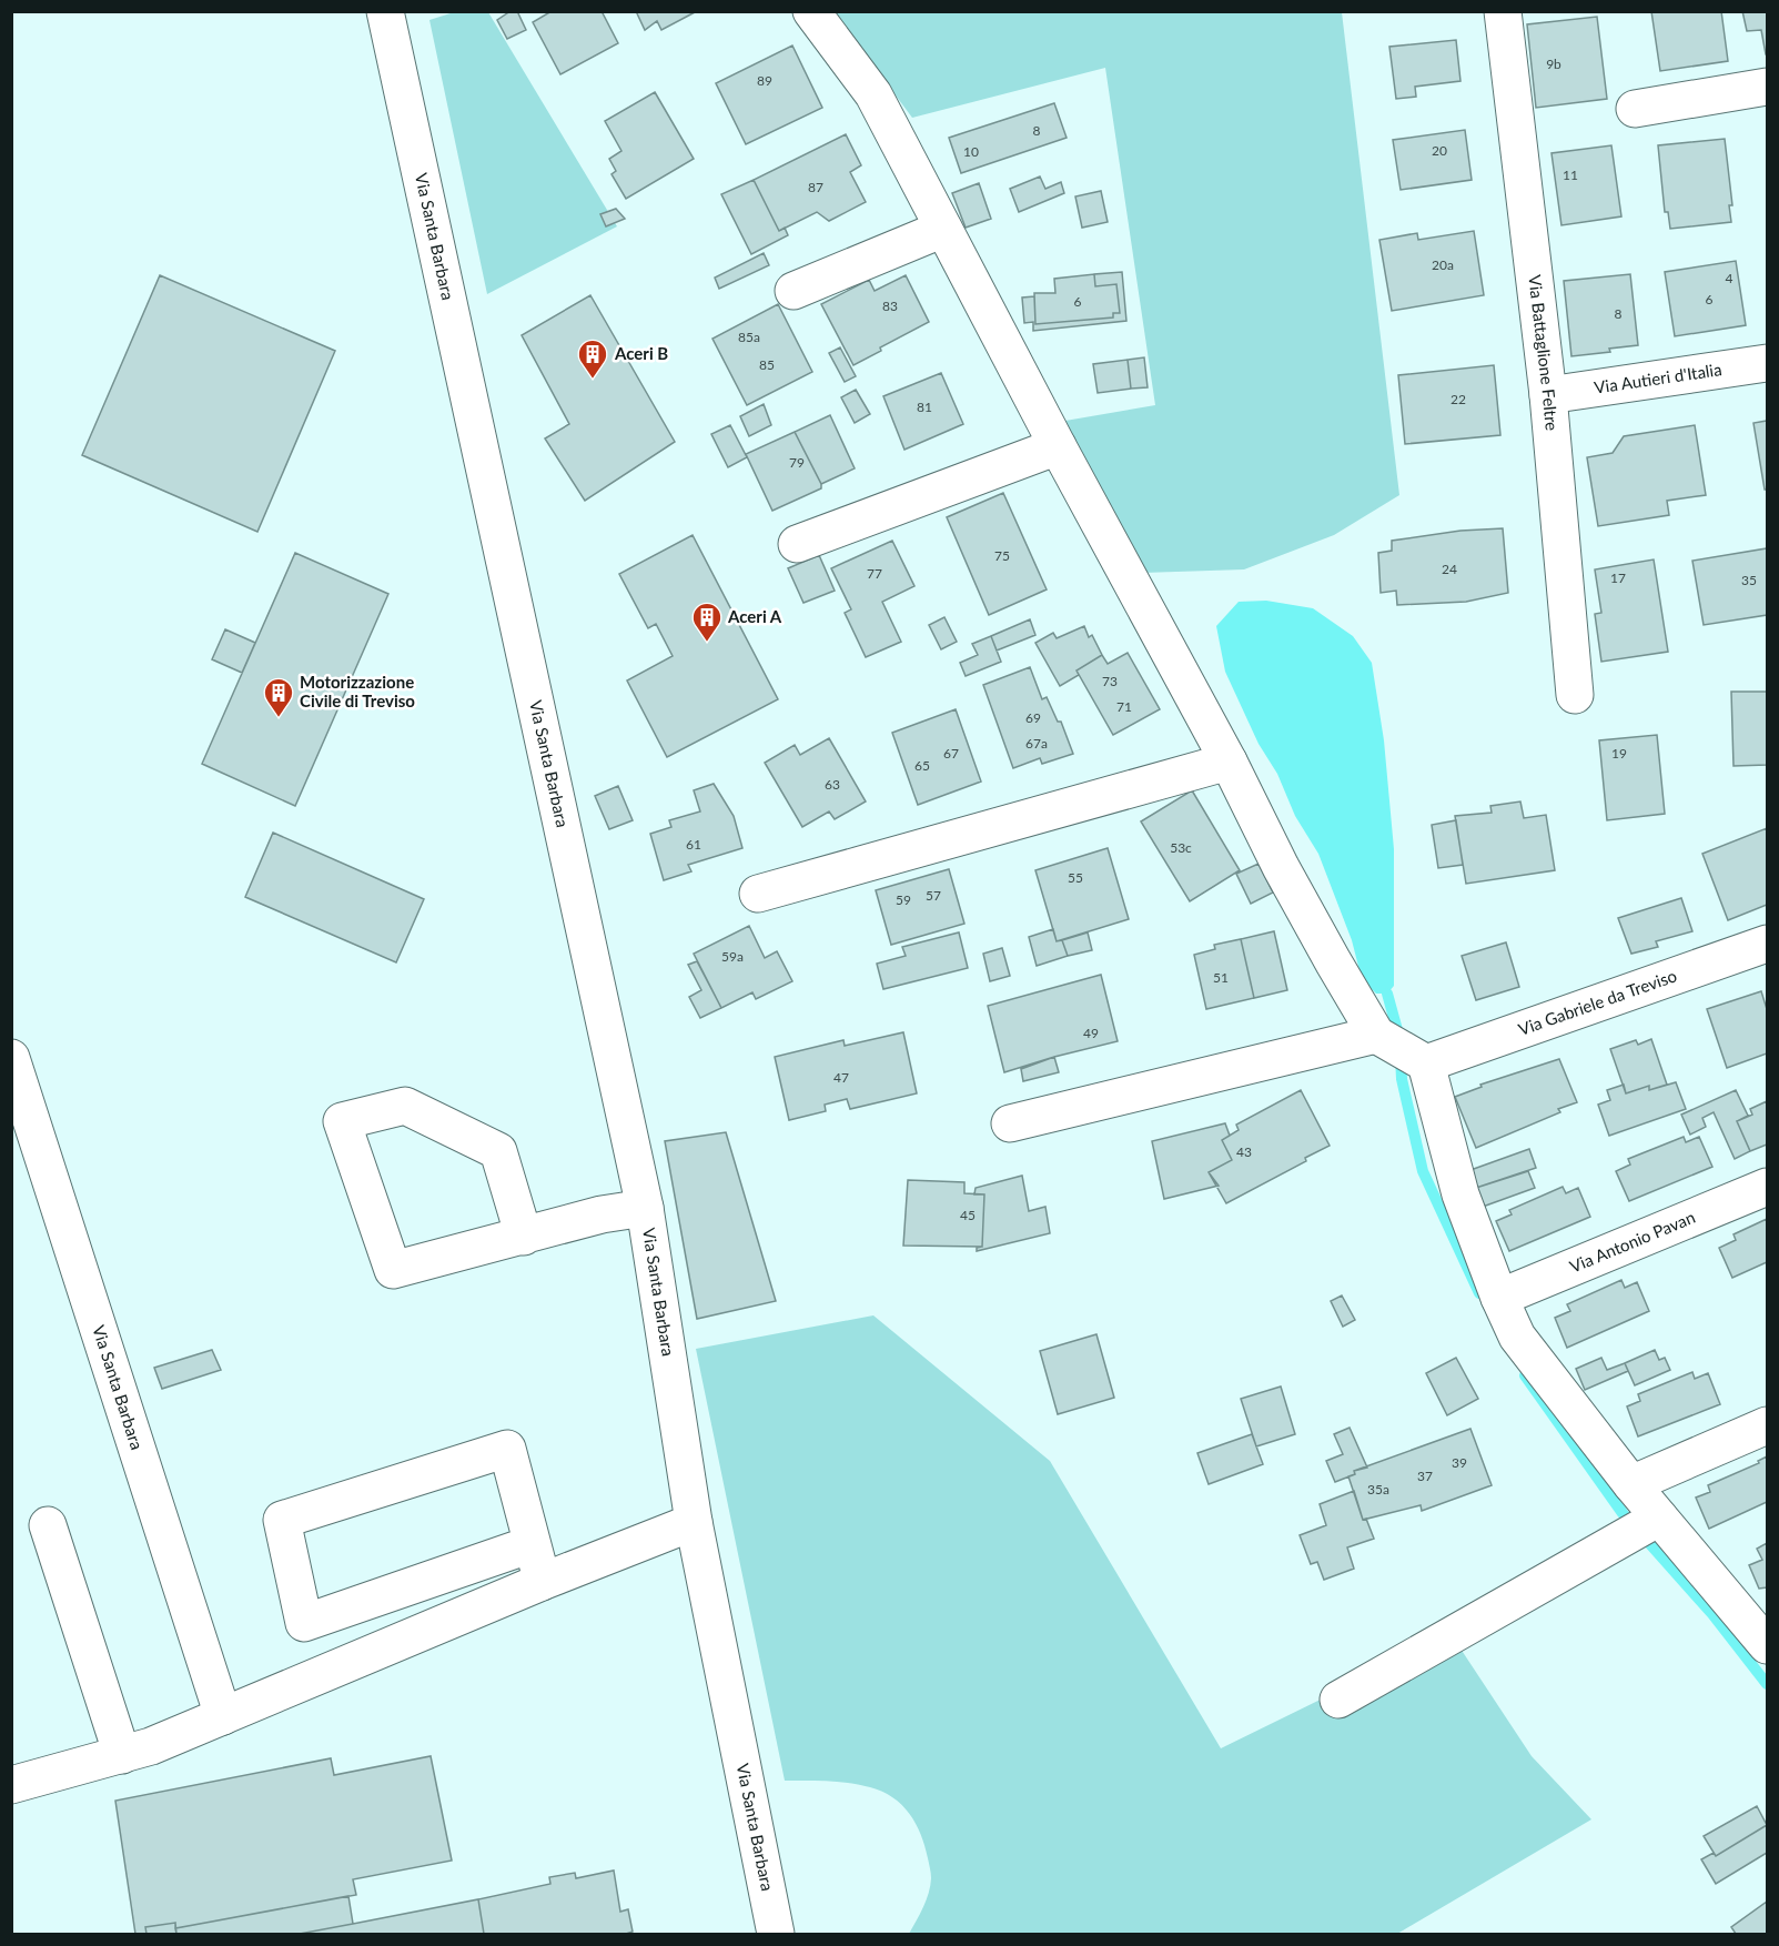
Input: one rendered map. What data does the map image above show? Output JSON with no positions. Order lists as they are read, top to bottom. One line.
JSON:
{"streets":{"street":["Via Santa Barbara","Via Battaglione Feltre","Via Autieri d'Italia","Via Gabriele da Treviso","Via Antonio Pavan"]},"crossings":[["Via Battaglione Feltre","Via Autieri d'Italia"]],"places":{"building":["Aceri B","Aceri A","Motorizzazione Civile di Treviso"]},"house_numbers":["9b","89","8","20","10","11","87","20a","4","6","6","83","8","85a","85","22","81","79","75","24","77","17","35","73","71","69","67a","67","19","65","63","61","53c","55","57","59","59a","51","49","47","43","45","39","37","35a"]}
